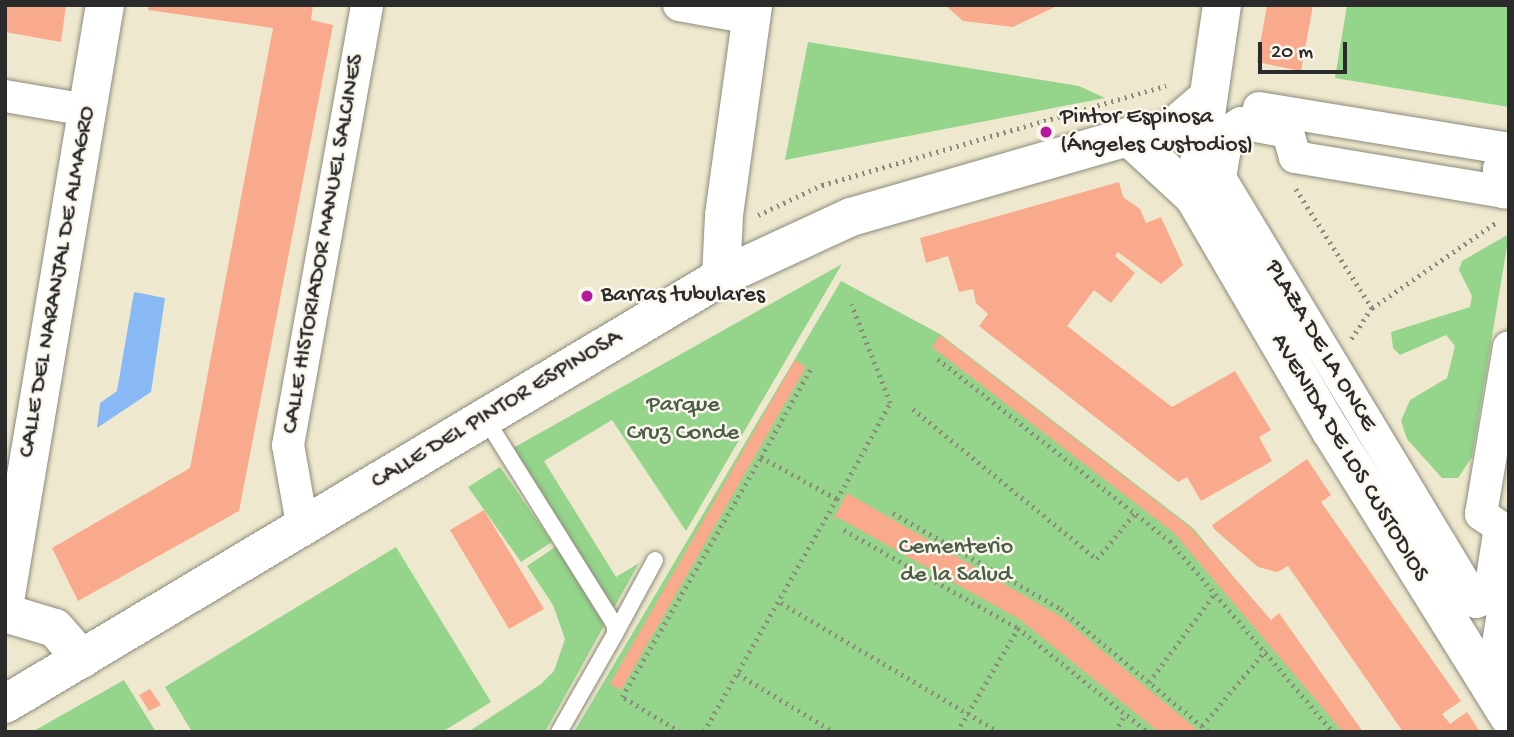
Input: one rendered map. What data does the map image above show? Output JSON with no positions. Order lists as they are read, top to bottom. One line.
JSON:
{"streets":{"street":["CALLE HISTORIADOR MANUEL SALCINES","CALLE DEL NARANJAL DE ALMAGRO","PLAZA DE LA ONCE","CALLE DEL PINTOR ESPINOSA","AVENIDA DE LOS CUSTODIOS"]},"crossings":[["CALLE HISTORIADOR MANUEL SALCINES","CALLE DEL PINTOR ESPINOSA"],["CALLE DEL PINTOR ESPINOSA","AVENIDA DE LOS CUSTODIOS"]],"parks":["Parque Cruz Conde","Cementerio de la Salud"],"places":["Pintor Espinosa (Ángeles Custodios)","Barras tubulares"],"scale_bar":"20 m"}
